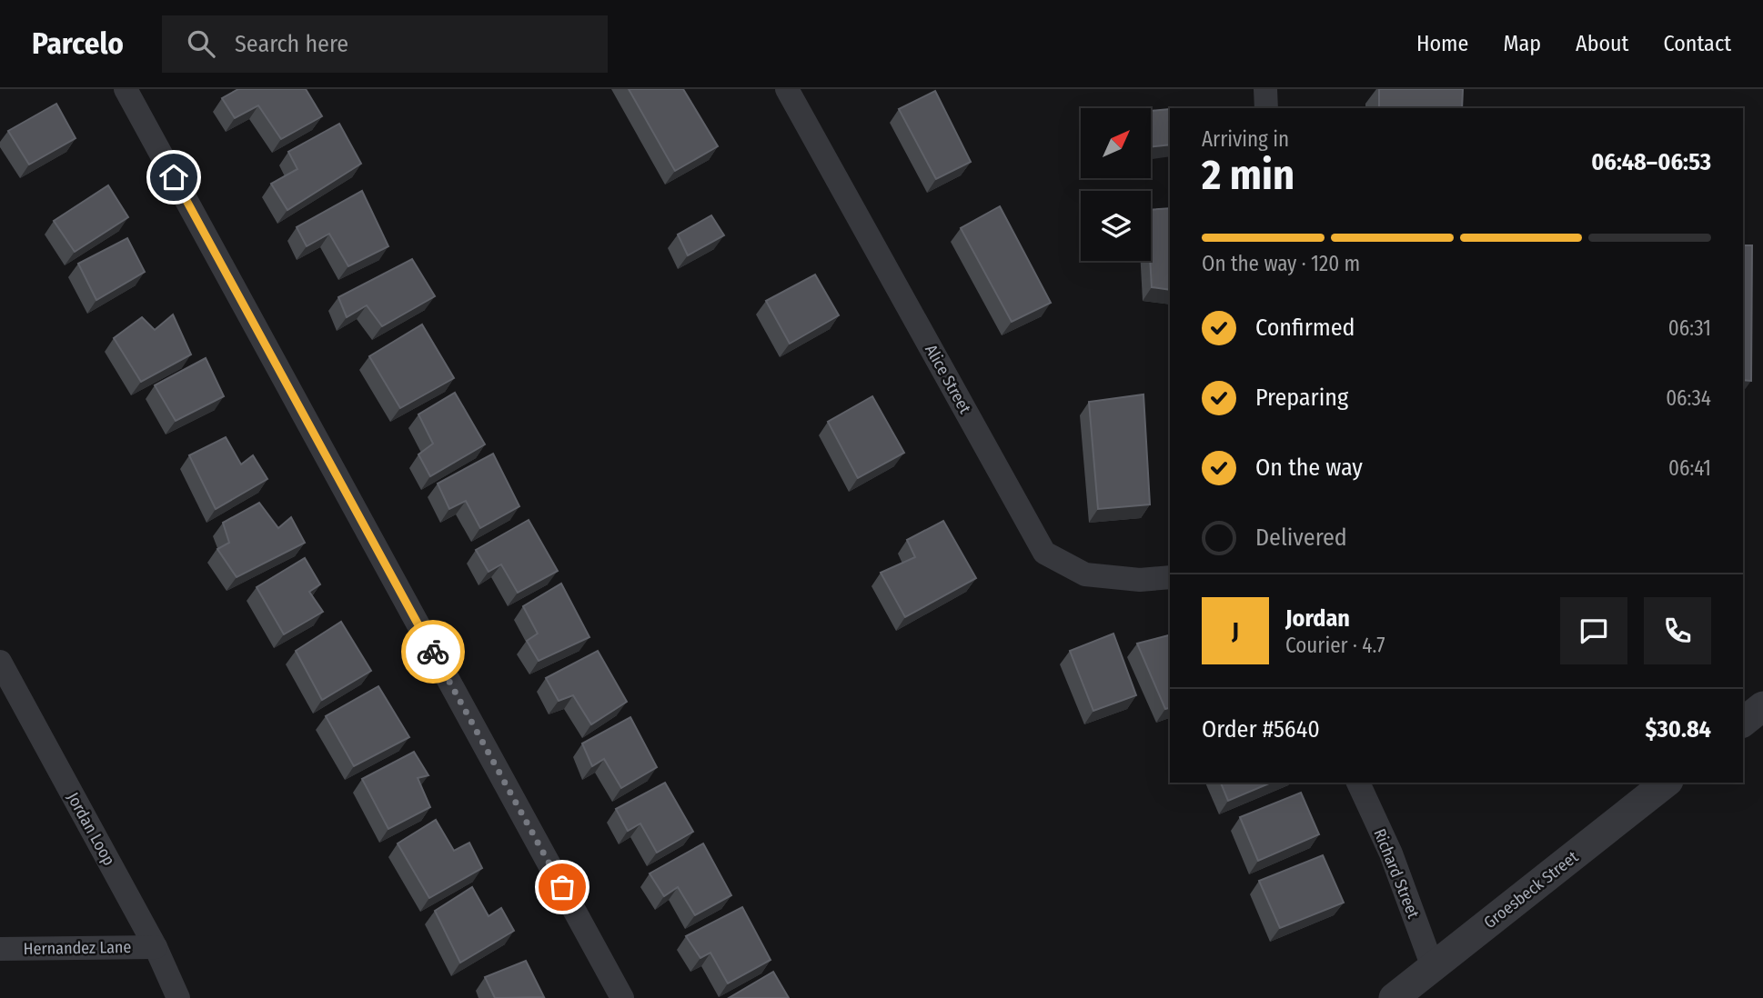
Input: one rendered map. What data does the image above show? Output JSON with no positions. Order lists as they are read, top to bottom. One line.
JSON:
{"streets":{"street":["Alice Street","Jordan Loop","Richard Street","Groesbeck Street","Hernandez Lane"]},"crossings":[["Jordan Loop","Hernandez Lane"],["Richard Street","Groesbeck Street"]],"north":"top right","page":{"header":"Parcelo","search":"Search here","nav":["Home","Map","About","Contact"],"heading":["2 min","Arriving in","06:48–06:53"],"panel":["Jordan","Courier · 4.7","Order #5640","$30.84"],"bar":"On the way · 120 m","list":[["Confirmed","06:31"],["Preparing","06:34"],["On the way","06:41"],"Delivered"],"round":"J"}}
